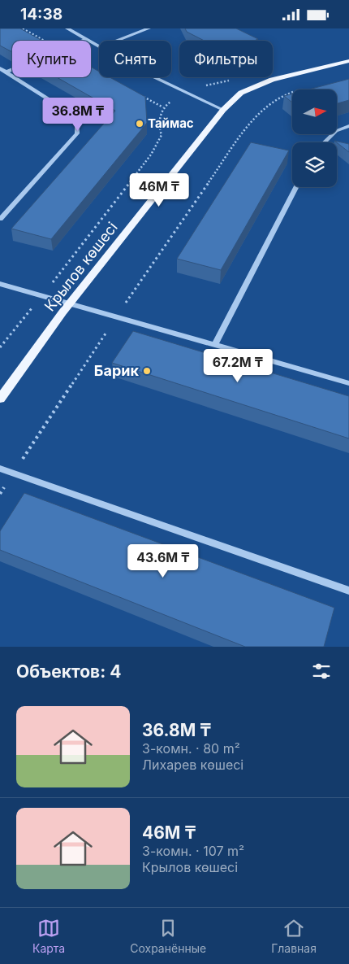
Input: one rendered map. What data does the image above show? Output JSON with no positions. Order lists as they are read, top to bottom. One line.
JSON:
{"streets":{"main road":["Крылов көшесі"]},"places":["Таймас","Барик"],"north":"right","page":{"status":"14:38","chip":["Купить","Снять","Фильтры"],"price":["36.8M ₸","46M ₸","67.2M ₸","43.6M ₸"],"heading":"Объектов: 4","list":[{"name":"36.8M ₸","note":"3-комн. · 80 m² · Лихарев көшесі"},{"name":"46M ₸","note":"3-комн. · 107 m² · Крылов көшесі"}],"tabs":["Карта","Сохранённые","Главная"]}}
